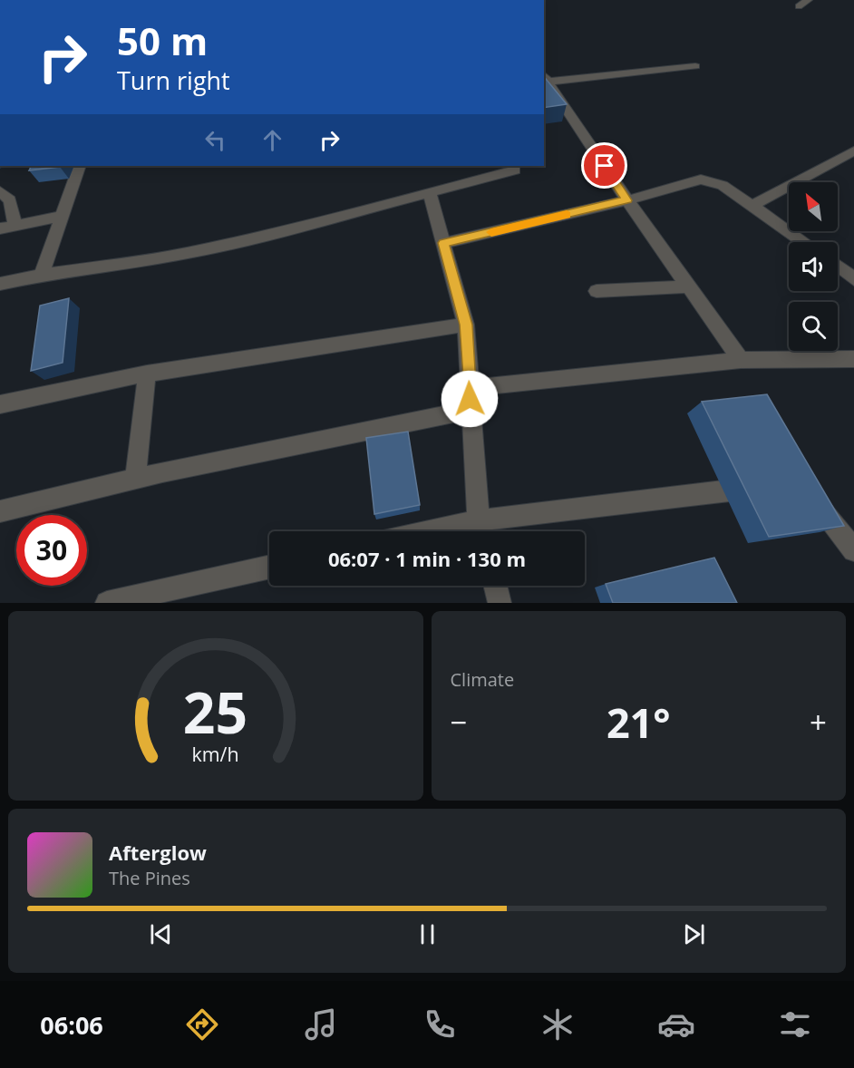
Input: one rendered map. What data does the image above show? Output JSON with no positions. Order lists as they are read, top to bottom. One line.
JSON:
{"north":"top left","page":{"turn":["50 m","Turn right"],"limit":"30","trip":"06:07 · 1 min · 130 m","tile":"Climate","heat":["−","21°","+"],"song":["Afterglow","The Pines"],"tabs":"06:06","gauge":["25","km/h"]}}
